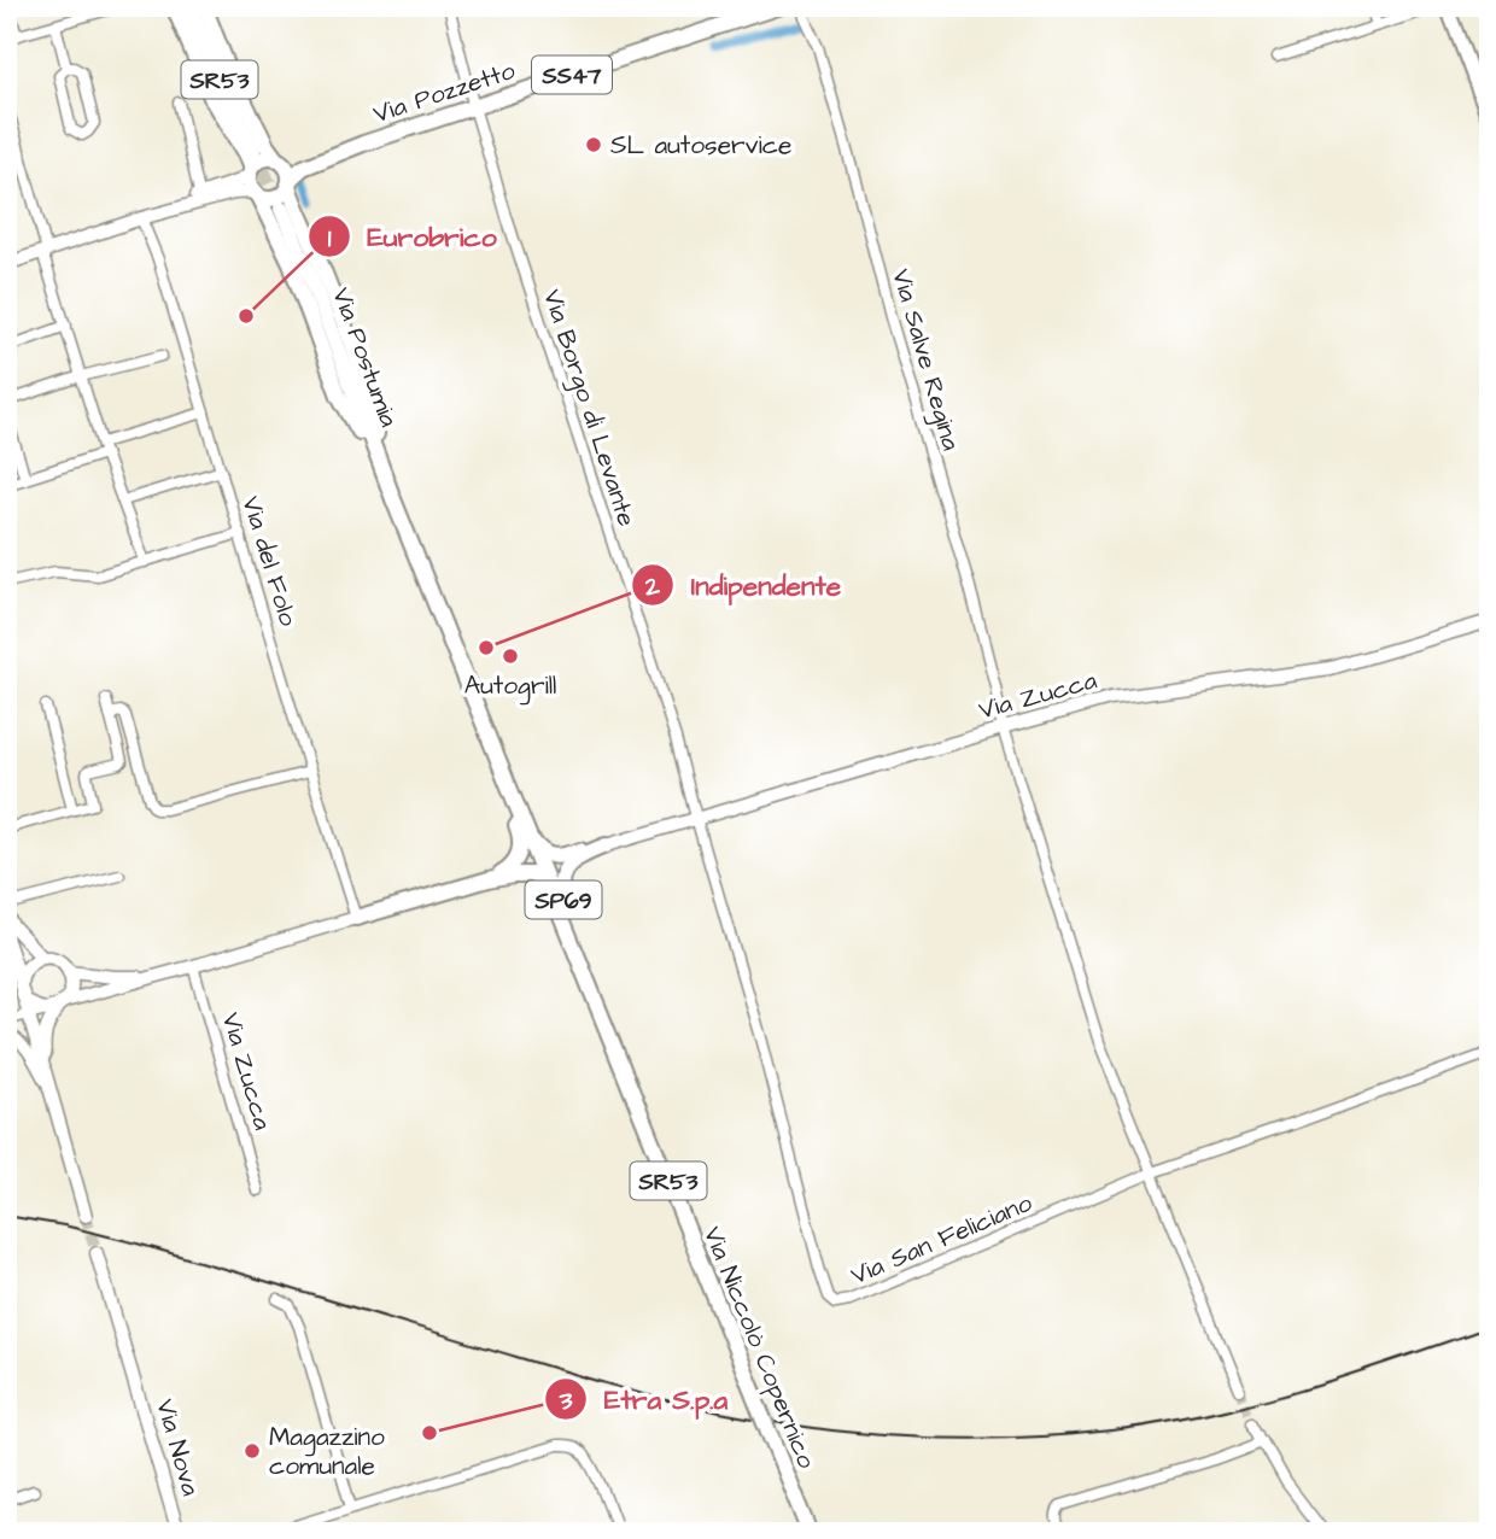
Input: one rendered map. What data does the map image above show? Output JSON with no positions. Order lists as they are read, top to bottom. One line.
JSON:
{"streets":{"main road":["SS47","SR53","Via Pozzetto","Via Postumia","SP69","Via Niccolò Copernico"],"street":["Via Salve Regina","Via Borgo di Levante","Via del Folo","Via Zucca","Via San Feliciano","Via Nova"]},"crossings":[["SS47","Via Pozzetto"],["Via Pozzetto","Via Borgo di Levante"],["Via Postumia","Via Niccolò Copernico"],["Via Salve Regina","Via Zucca"],["Via Salve Regina","Via San Feliciano"],["Via Borgo di Levante","Via Zucca"],["Via Borgo di Levante","Via San Feliciano"],["Via del Folo","SP69"],["Via Zucca","SP69"],["Via Zucca","Via San Feliciano"],["SP69","Via Niccolò Copernico"]],"places":["SL autoservice","Eurobrico","Indipendente","Autogrill","Etra S.p.a","Magazzino comunale"]}
